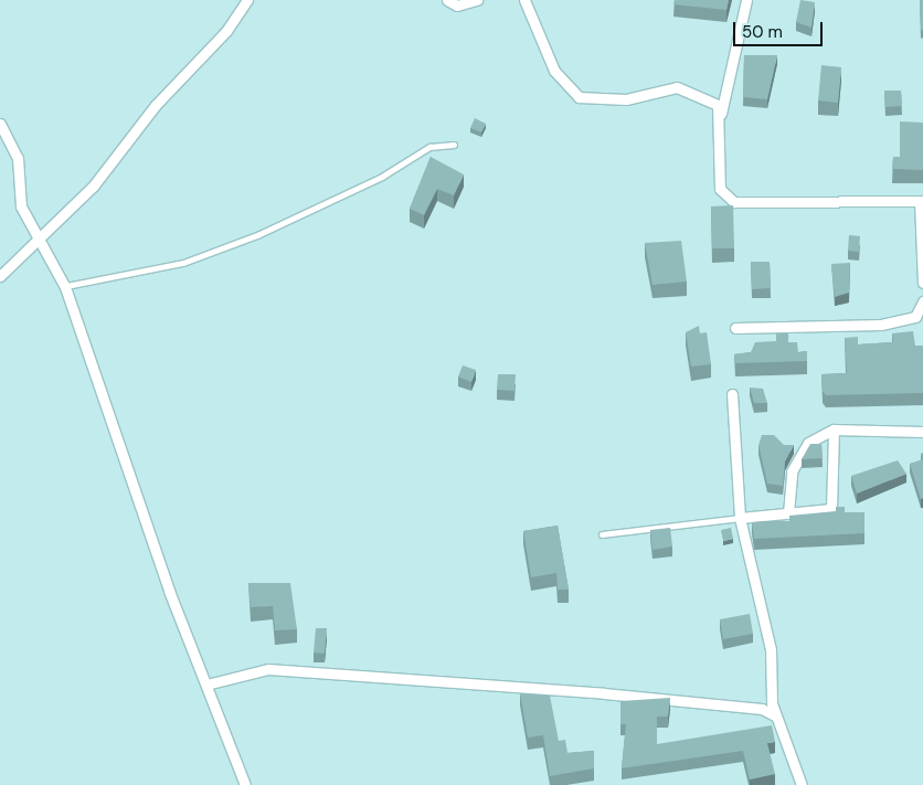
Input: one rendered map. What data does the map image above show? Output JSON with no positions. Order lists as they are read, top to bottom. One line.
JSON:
{"scale_bar":"50 m"}
